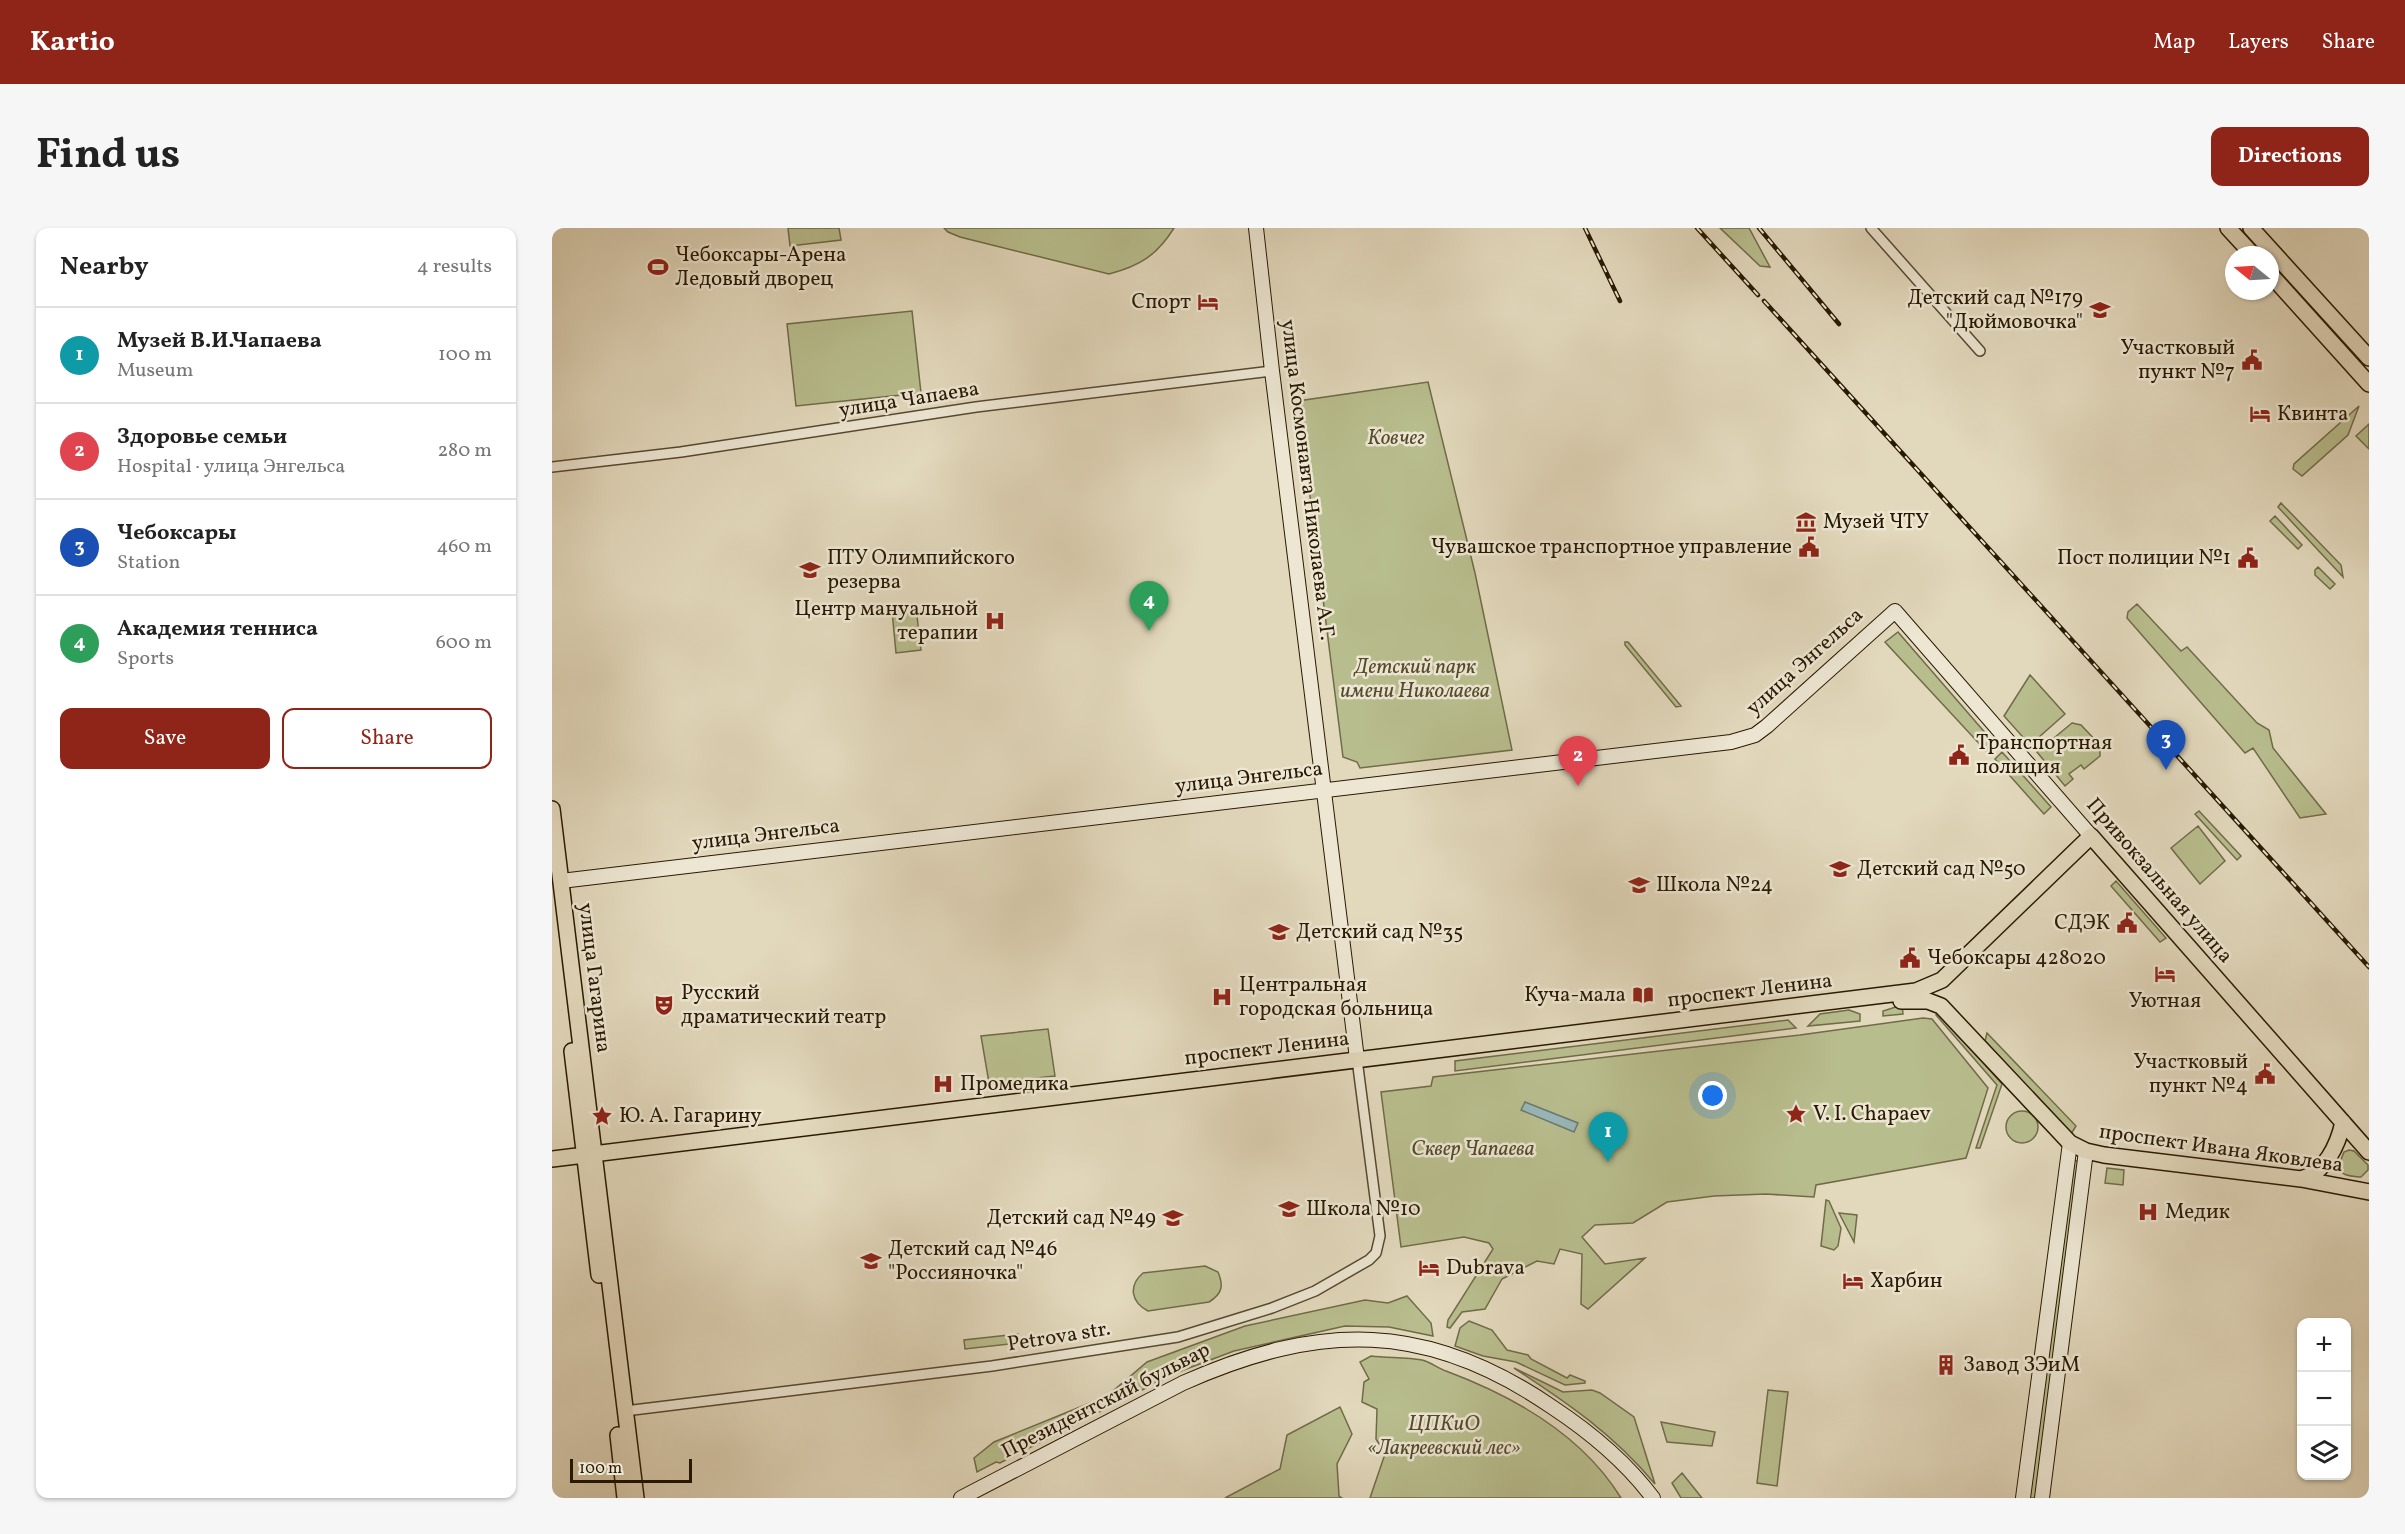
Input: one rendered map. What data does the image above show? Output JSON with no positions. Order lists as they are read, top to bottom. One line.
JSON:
{"streets":{"main road":["Привокзальная улица","улица Гагарина","проспект Ленина","проспект Ивана Яковлева"],"street":["улица Чапаева","улица Космонавта Николаева А.Г.","улица Энгельса","Petrova str.","Президентский бульвар"]},"crossings":[["улица Чапаева","улица Космонавта Николаева А.Г."],["улица Космонавта Николаева А.Г.","улица Энгельса"],["улица Космонавта Николаева А.Г.","проспект Ленина"],["улица Космонавта Николаева А.Г.","Petrova str."],["улица Энгельса","Привокзальная улица"],["улица Энгельса","улица Гагарина"],["Привокзальная улица","проспект Ленина"],["улица Гагарина","проспект Ленина"],["улица Гагарина","Petrova str."]],"parks":["Ковчег","Детский парк имени Николаева","Сквер Чапаева","ЦПКиО «Лакреевский лес»"],"places":{"sports":["Чебоксары-Арена Ледовый дворец"],"hotel":["Спорт","Квинта","Уютная","Dubrava","Харбин"],"school or university":["Детский сад №179 \"Дюймовочка\"","ПТУ Олимпийского резерва","Детский сад №50","Школа №24","Детский сад №35","Школа №10","Детский сад №49","Детский сад №46 \"Россияночка\""],"public building":["Участковый пункт №7","Чувашское транспортное управление","Пост полиции №1","Транспортная полиция","СДЭК","Чебоксары 428020","Участковый пункт №4"],"museum":["Музей ЧТУ"],"hospital":["Центр мануальной терапии","Центральная городская больница","Промедика","Медик"],"library":["Куча-мала"],"theatre":["Русский драматический театр"],"place":["V. I. Chapaev","Ю. А. Гагарину"],"building":["Завод ЗЭиМ"]},"scale_bar":"100 m","north":"left","page":{"header":"Kartio","nav":["Map","Layers","Share"],"title":"Find us","buttons":["Directions",["Save","Share"]],"heading":["Nearby","4 results"],"list":[{"mark":"1","name":"Музей В.И.Чапаева","note":"Museum","value":"100 m"},{"mark":"2","name":"Здоровье семьи","note":"Hospital · улица Энгельса","value":"280 m"},{"mark":"3","name":"Чебоксары","note":"Station","value":"460 m"},{"mark":"4","name":"Академия тенниса","note":"Sports","value":"600 m"}],"pins":["4","3","2","1"],"map_buttons":["+","−"],"scale":"100 m"}}
